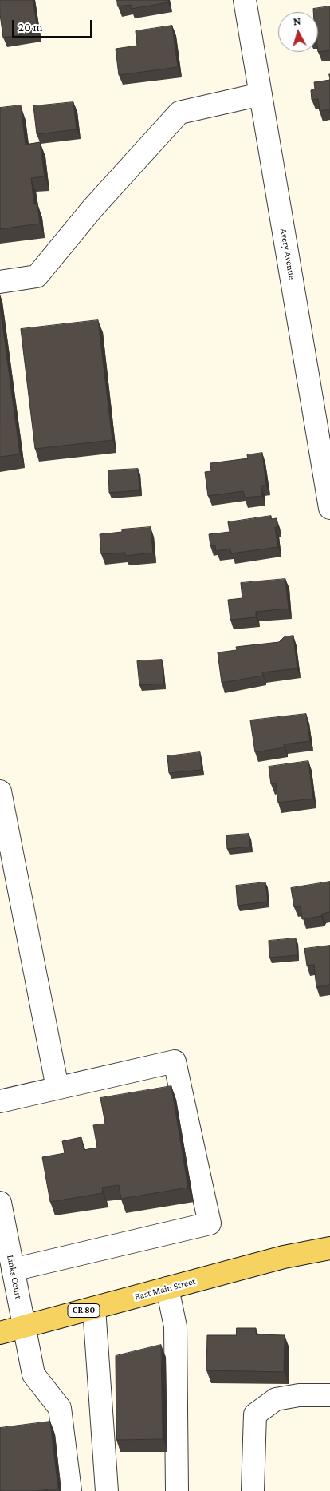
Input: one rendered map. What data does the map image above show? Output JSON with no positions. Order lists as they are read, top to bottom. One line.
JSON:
{"streets":{"main road":["East Main Street","CR 80"],"street":["Avery Avenue","Links Court"]},"crossings":[["Links Court","East Main Street"]],"scale_bar":"20 m","north":"top"}
